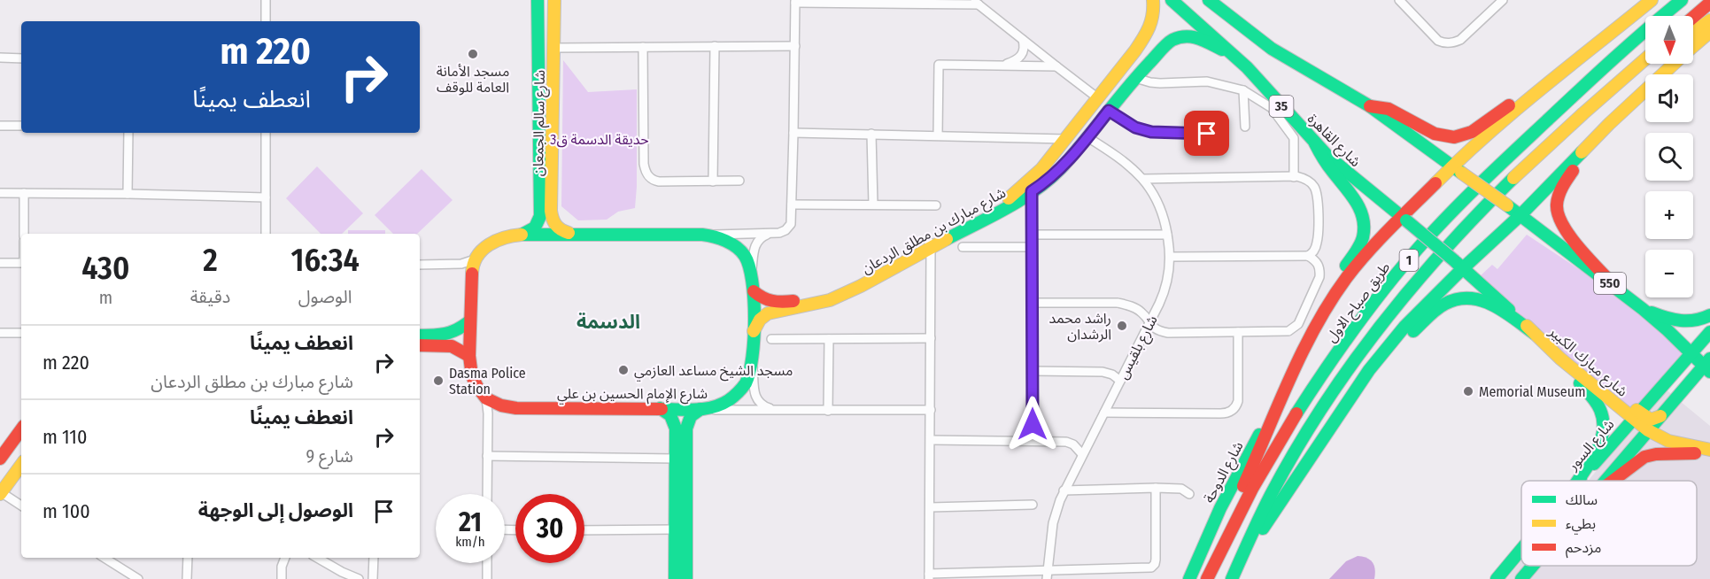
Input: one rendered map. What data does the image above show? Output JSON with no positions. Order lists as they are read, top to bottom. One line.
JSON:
{"streets":{"main road":["35","شارع سالم الجمعان","شارع القاهرة","شارع مبارك بن مطلق الردعان","1","550","طريق صباح الاول","شارع مبارك الكبير","شارع الإمام الحسين بن علي","شارع السور","شارع الدوحة"],"street":["شارع بلقيس"]},"crossings":[["شارع سالم الجمعان","شارع الإمام الحسين بن علي"],["شارع القاهرة","شارع مبارك بن مطلق الردعان"],["شارع القاهرة","شارع مبارك الكبير"],["شارع مبارك بن مطلق الردعان","شارع بلقيس"],["شارع مبارك بن مطلق الردعان","شارع الإمام الحسين بن علي"],["550","شارع السور"],["شارع مبارك الكبير","شارع السور"]],"districts":["الدسمة"],"parks":["حديقة الدسمة ق3"],"places":["مسجد الأمانة العامة للوقف","راشد محمد الرشدان","مسجد الشيخ مساعد العازمي","Dasma Police Station","Memorial Museum"],"legend":["سالك","بطيء","مزدحم"],"north":"bottom","page":{"map_buttons":["+","−"],"turn":["220 m","انعطف يمينًا"],"eta":["16:34","الوصول","2","دقيقة","430","m"],"list":[{"name":"انعطف يمينًا","note":"شارع مبارك بن مطلق الردعان","value":"220 m"},{"name":"انعطف يمينًا","note":"شارع 9","value":"110 m"},{"name":"الوصول إلى الوجهة","value":"100 m"}],"speed":"21 km/h","limit":"30"}}
